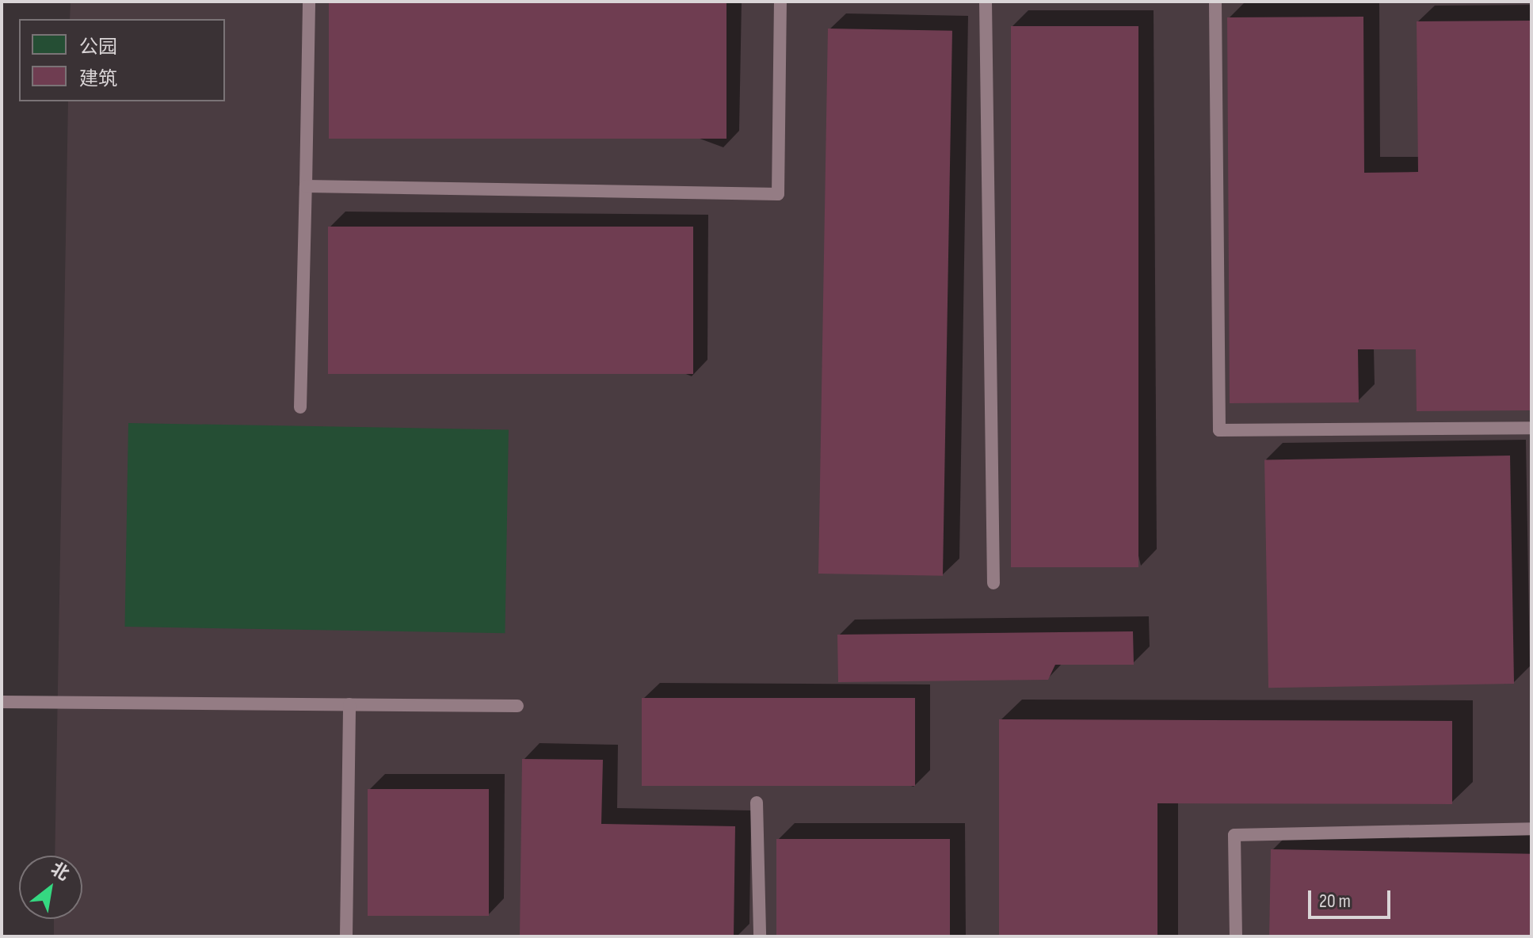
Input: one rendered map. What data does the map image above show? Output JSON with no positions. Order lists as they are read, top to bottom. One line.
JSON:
{"legend":["公园","建筑"],"scale_bar":"20 m","north":"top right"}
